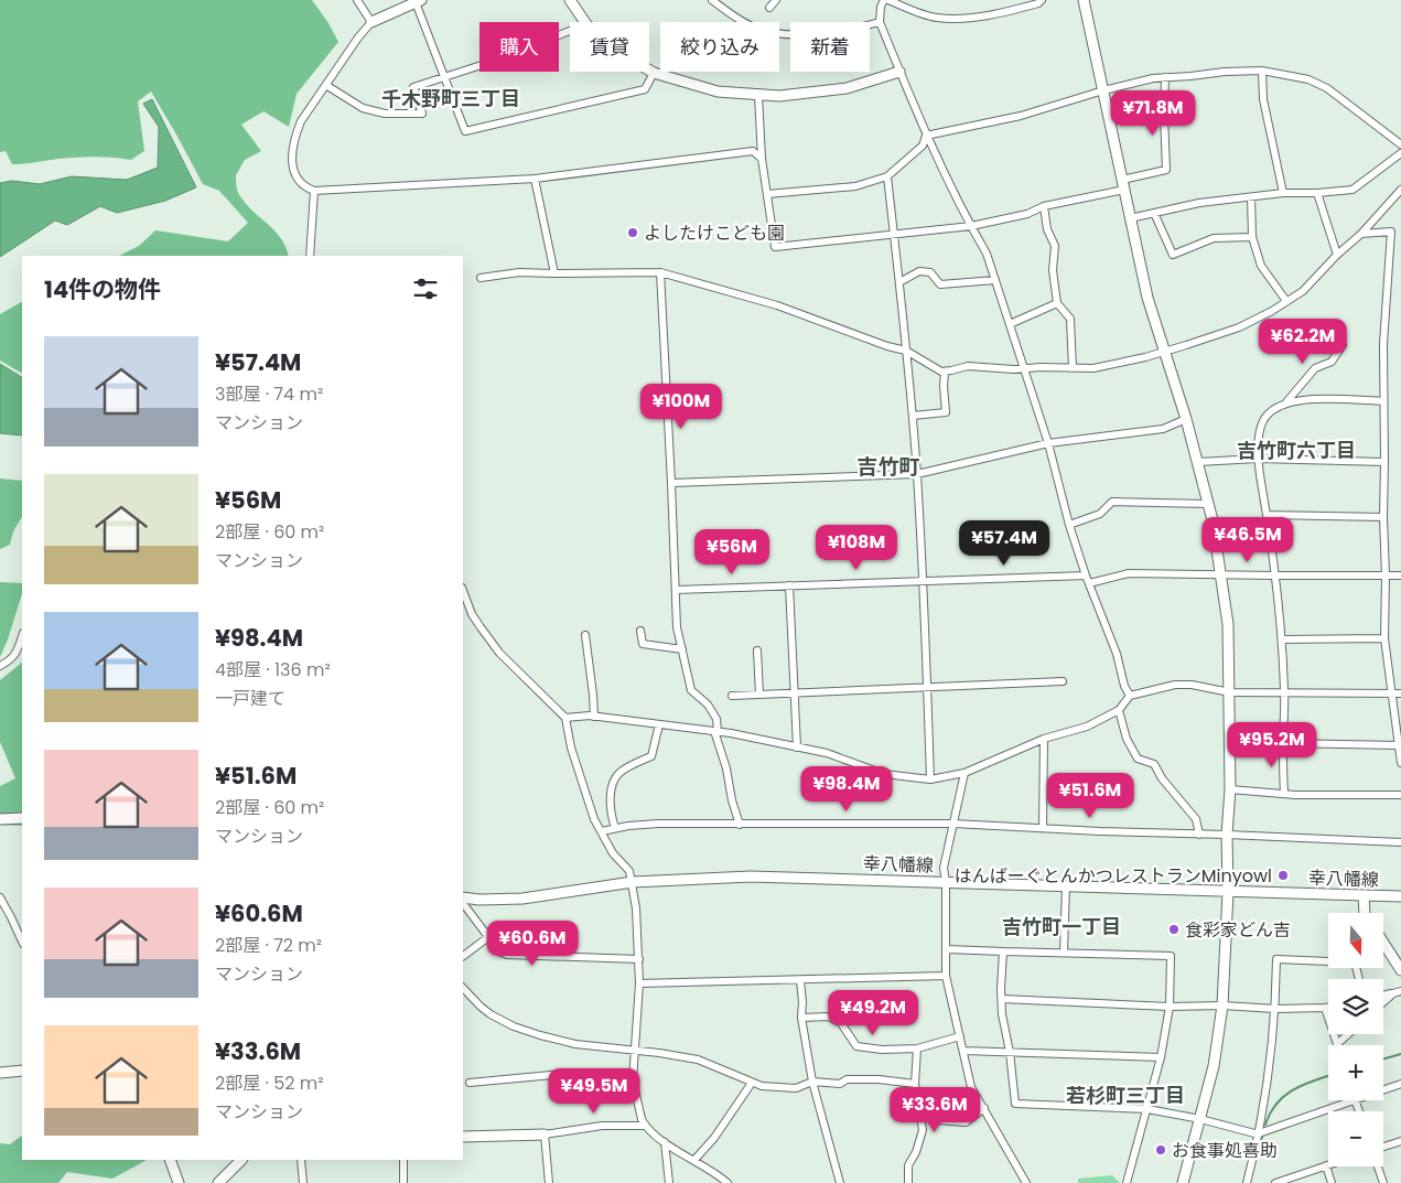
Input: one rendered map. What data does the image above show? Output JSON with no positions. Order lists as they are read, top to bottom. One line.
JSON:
{"streets":{"street":["幸八幡線"]},"districts":["千木野町三丁目","吉竹町六丁目","吉竹町","吉竹町一丁目","若杉町三丁目"],"places":["よしたけこども園","はんばーぐとんかつレストランMinyowl","食彩家どん吉","お食事処喜助"],"north":"bottom","page":{"chip":["購入","賃貸","絞り込み","新着"],"price":["¥71.8M","¥62.2M","¥100M","¥46.5M","¥57.4M","¥108M","¥56M","¥95.2M","¥98.4M","¥51.6M","¥60.6M","¥49.2M","¥49.5M","¥33.6M"],"heading":"14件の物件","list":[{"name":"¥57.4M","note":"3部屋 · 74 m² · マンション"},{"name":"¥56M","note":"2部屋 · 60 m² · マンション"},{"name":"¥98.4M","note":"4部屋 · 136 m² · 一戸建て"},{"name":"¥51.6M","note":"2部屋 · 60 m² · マンション"},{"name":"¥60.6M","note":"2部屋 · 72 m² · マンション"},{"name":"¥33.6M","note":"2部屋 · 52 m² · マンション"}],"map_buttons":["+","−"]}}
